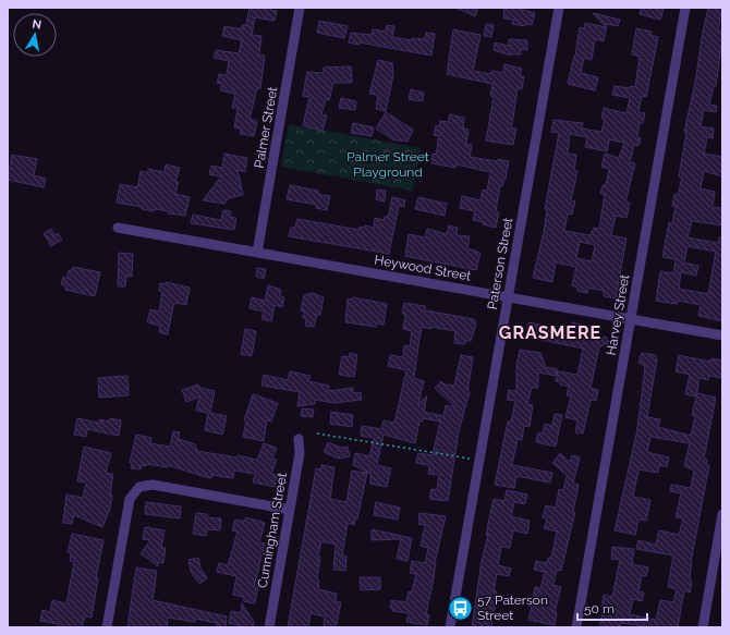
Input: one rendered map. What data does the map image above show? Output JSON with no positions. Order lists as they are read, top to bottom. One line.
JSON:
{"streets":{"street":["Palmer Street","Paterson Street","Heywood Street","Harvey Street","Cunningham Street"]},"crossings":[["Palmer Street","Heywood Street"],["Paterson Street","Heywood Street"],["Heywood Street","Harvey Street"]],"districts":["GRASMERE"],"parks":["Palmer Street Playground"],"places":{"bus stop":["57 Paterson Street"]},"scale_bar":"50 m","north":"top"}
